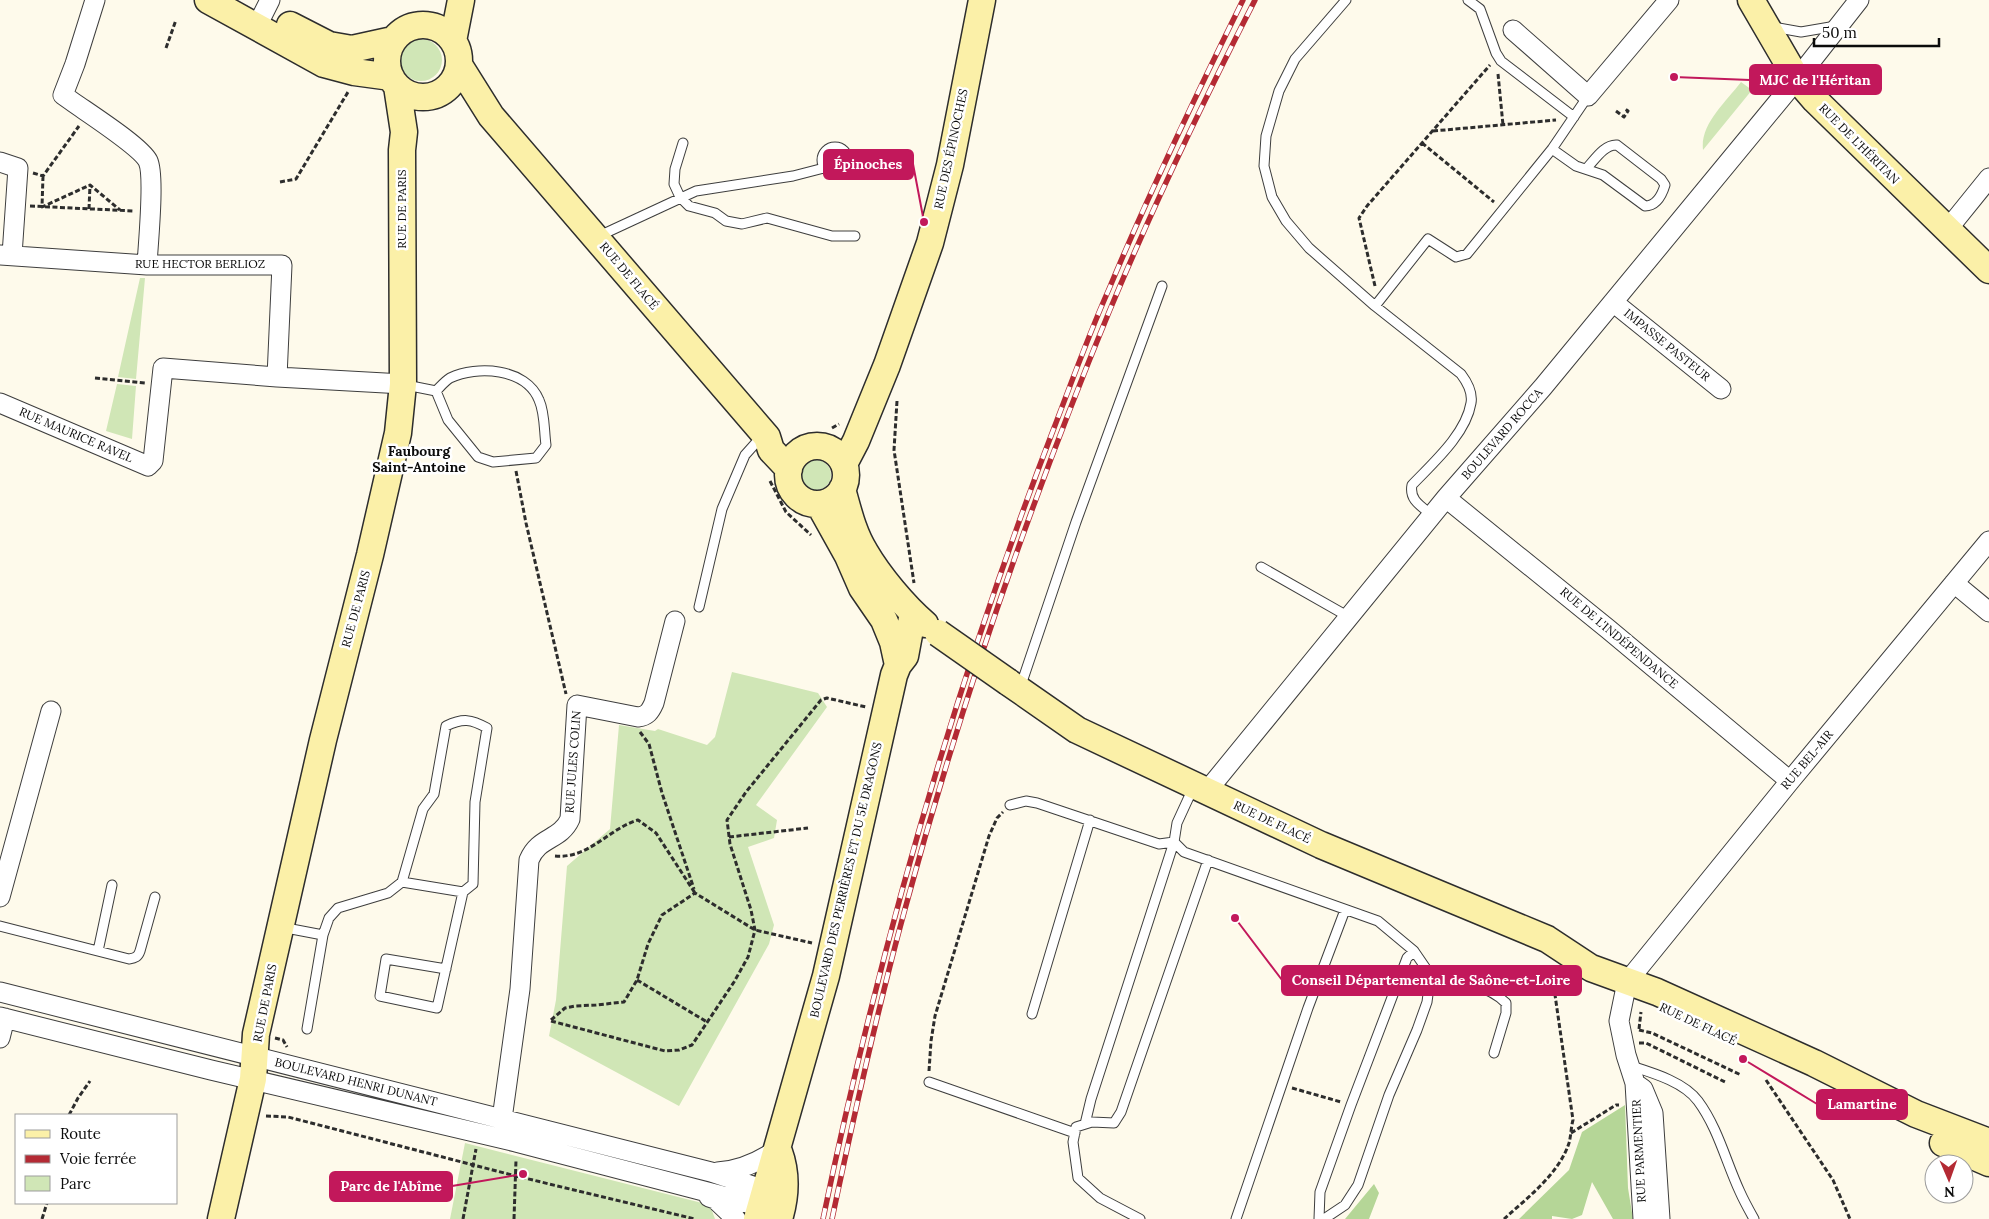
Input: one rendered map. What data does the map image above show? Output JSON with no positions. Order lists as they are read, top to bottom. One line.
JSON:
{"streets":{"main road":["RUE DE L'HÉRITAN","RUE DES ÉPINOCHES","RUE DE PARIS","RUE DE FLACÉ","BOULEVARD DES PERRIÈRES ET DU 5E DRAGONS"],"street":["RUE HECTOR BERLIOZ","IMPASSE PASTEUR","BOULEVARD ROCCA","RUE MAURICE RAVEL","RUE DE L'INDÉPENDANCE","RUE BEL-AIR","RUE JULES COLIN","BOULEVARD HENRI DUNANT","RUE PARMENTIER"]},"crossings":[["RUE DE L'HÉRITAN","BOULEVARD ROCCA"],["RUE DES ÉPINOCHES","RUE DE FLACÉ"],["RUE DE PARIS","RUE DE FLACÉ"],["RUE DE PARIS","BOULEVARD HENRI DUNANT"],["RUE HECTOR BERLIOZ","RUE MAURICE RAVEL"],["RUE DE FLACÉ","BOULEVARD ROCCA"],["RUE DE FLACÉ","RUE BEL-AIR"],["RUE DE FLACÉ","BOULEVARD DES PERRIÈRES ET DU 5E DRAGONS"],["RUE DE FLACÉ","RUE PARMENTIER"],["IMPASSE PASTEUR","BOULEVARD ROCCA"],["BOULEVARD ROCCA","RUE DE L'INDÉPENDANCE"],["RUE DE L'INDÉPENDANCE","RUE BEL-AIR"],["RUE BEL-AIR","RUE PARMENTIER"],["BOULEVARD DES PERRIÈRES ET DU 5E DRAGONS","BOULEVARD HENRI DUNANT"]],"districts":["Faubourg Saint-Antoine"],"places":["MJC de l'Héritan","Épinoches","Conseil Départemental de Saône-et-Loire","Lamartine","Parc de l'Abîme"],"legend":["Route","Voie ferrée","Parc"],"scale_bar":"50 m","north":"bottom"}
